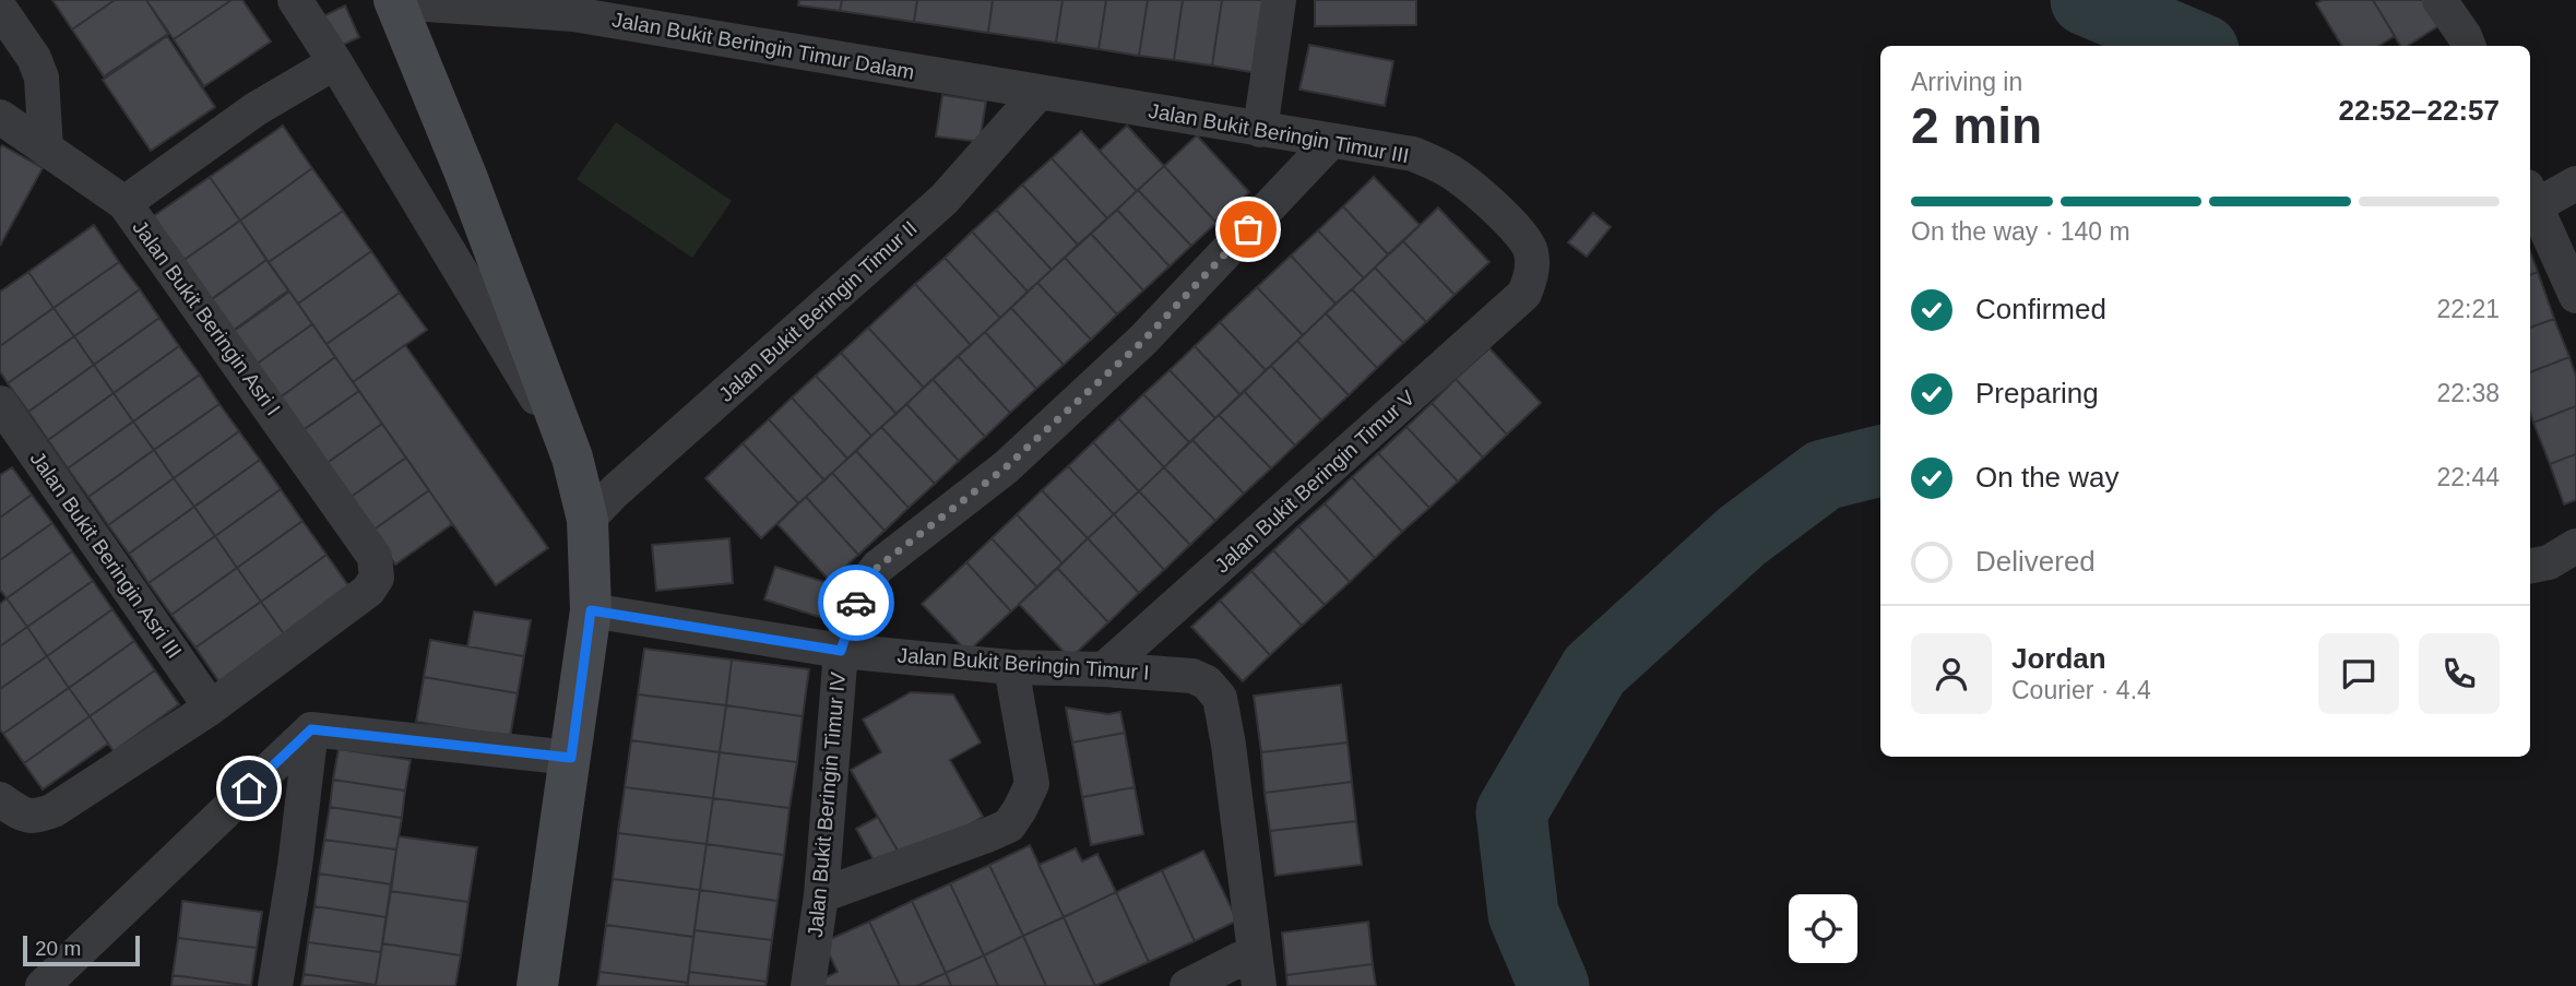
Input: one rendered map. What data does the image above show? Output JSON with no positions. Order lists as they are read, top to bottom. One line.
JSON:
{"streets":{"street":["Jalan Bukit Beringin Timur Dalam","Jalan Bukit Beringin Timur III","Jalan Bukit Beringin Timur II","Jalan Bukit Beringin Asri I","Jalan Bukit Beringin Timur V","Jalan Bukit Beringin Asri III","Jalan Bukit Beringin Timur I","Jalan Bukit Beringin Timur IV"]},"crossings":[["Jalan Bukit Beringin Timur Dalam","Jalan Bukit Beringin Timur III"],["Jalan Bukit Beringin Timur Dalam","Jalan Bukit Beringin Timur II"],["Jalan Bukit Beringin Timur III","Jalan Bukit Beringin Timur II"],["Jalan Bukit Beringin Timur III","Jalan Bukit Beringin Timur V"],["Jalan Bukit Beringin Timur III","Jalan Bukit Beringin Timur IV"],["Jalan Bukit Beringin Asri I","Jalan Bukit Beringin Asri III"],["Jalan Bukit Beringin Timur V","Jalan Bukit Beringin Timur I"],["Jalan Bukit Beringin Timur I","Jalan Bukit Beringin Timur IV"]],"scale_bar":"20 m","page":{"heading":["2 min","Arriving in","22:52–22:57"],"panel":["Jordan","Courier · 4.4"],"bar":"On the way · 140 m","list":[["Confirmed","22:21"],["Preparing","22:38"],["On the way","22:44"],"Delivered"],"scale":"20 m"}}
